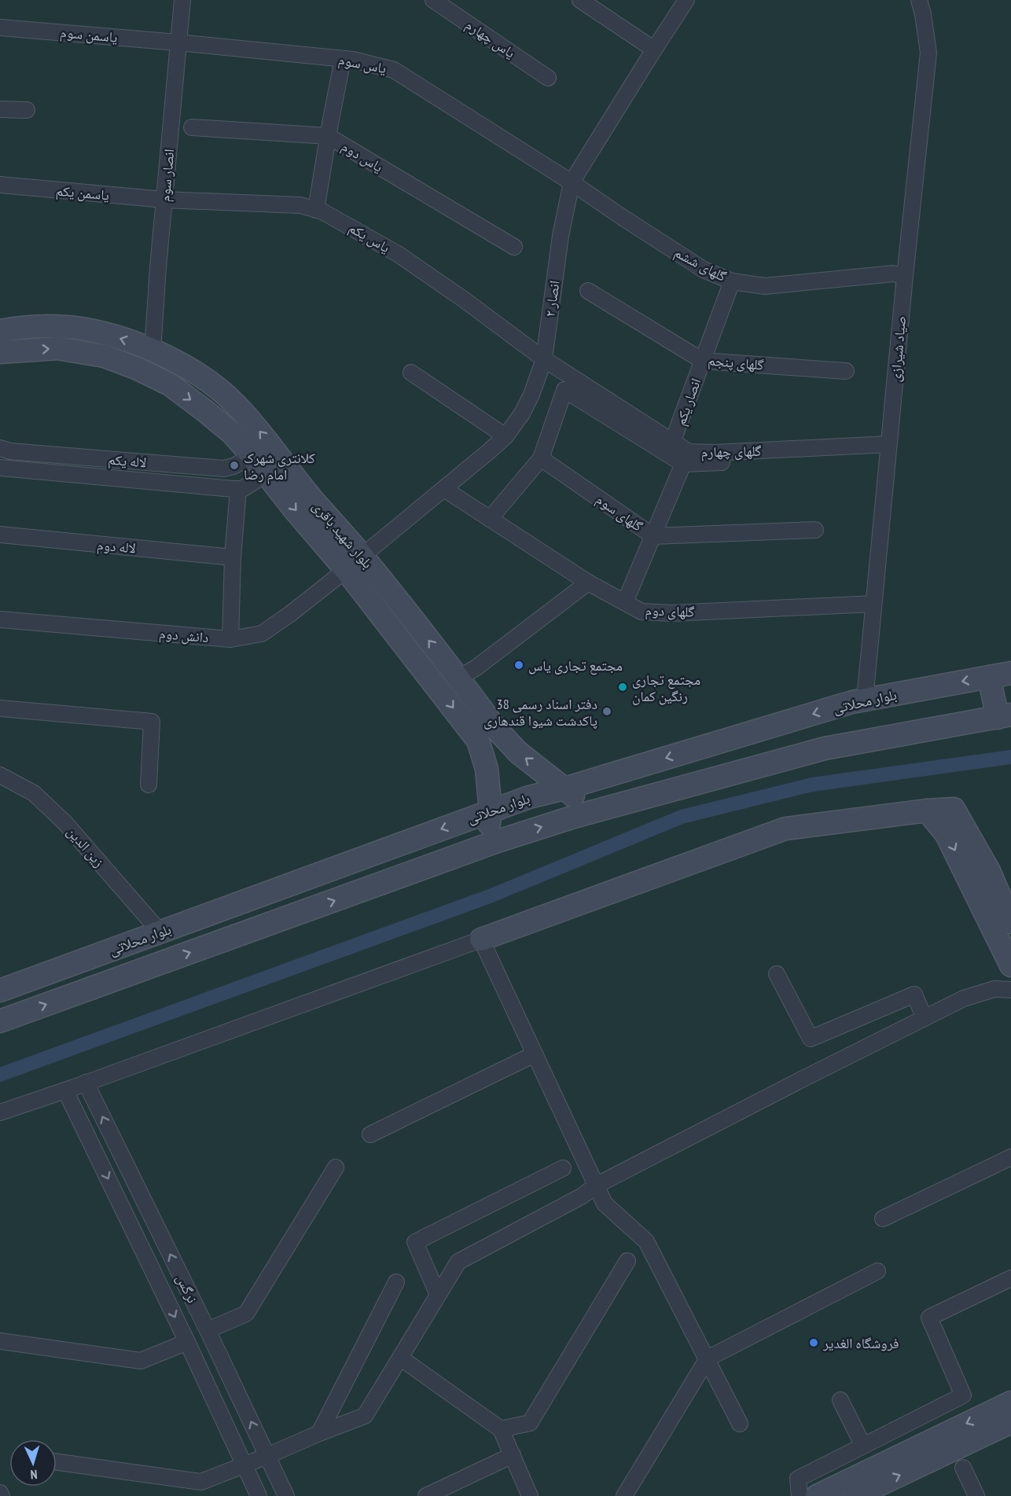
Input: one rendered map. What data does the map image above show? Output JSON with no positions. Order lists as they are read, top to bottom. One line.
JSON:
{"streets":{"street":["یاسمن سوم","یاس چهارم","یاس سوم","یاس دوم","انصار سوم","یاسمن یکم","یاس یکم","گلهای ششم","انصار ۲","صیاد شیرازی","گلهای پنجم","انصار یکم","گلهای چهارم","لاله یکم","گلهای سوم","بلوار شهید باقری","لاله دوم","گلهای دوم","دانش دوم","بلوار محلاتی","زین الدین","نرگس"]},"crossings":[["یاسمن سوم","یاس سوم"],["یاسمن سوم","انصار سوم"],["یاس سوم","انصار سوم"],["یاس سوم","گلهای ششم"],["یاس سوم","انصار ۲"],["انصار سوم","یاسمن یکم"],["انصار سوم","یاس یکم"],["انصار سوم","بلوار شهید باقری"],["یاسمن یکم","یاس یکم"],["یاس یکم","انصار ۲"],["یاس یکم","گلهای چهارم"],["گلهای ششم","انصار ۲"],["گلهای ششم","صیاد شیرازی"],["گلهای ششم","انصار یکم"],["انصار ۲","گلهای چهارم"],["انصار ۲","بلوار شهید باقری"],["انصار ۲","گلهای دوم"],["انصار ۲","دانش دوم"],["صیاد شیرازی","گلهای چهارم"],["صیاد شیرازی","گلهای دوم"],["صیاد شیرازی","بلوار محلاتی"],["گلهای پنجم","انصار یکم"],["انصار یکم","گلهای چهارم"],["لاله یکم","بلوار شهید باقری"],["بلوار شهید باقری","دانش دوم"],["بلوار شهید باقری","بلوار محلاتی"],["بلوار محلاتی","زین الدین"]],"places":["کلانتری شهرک امام رضا","مجتمع تجاری یاس","مجتمع تجاری رنگین کمان","دفتر اسناد رسمی 38 پاکدشت شیوا قندهاری","فروشگاه الغدیر"],"north":"bottom"}
